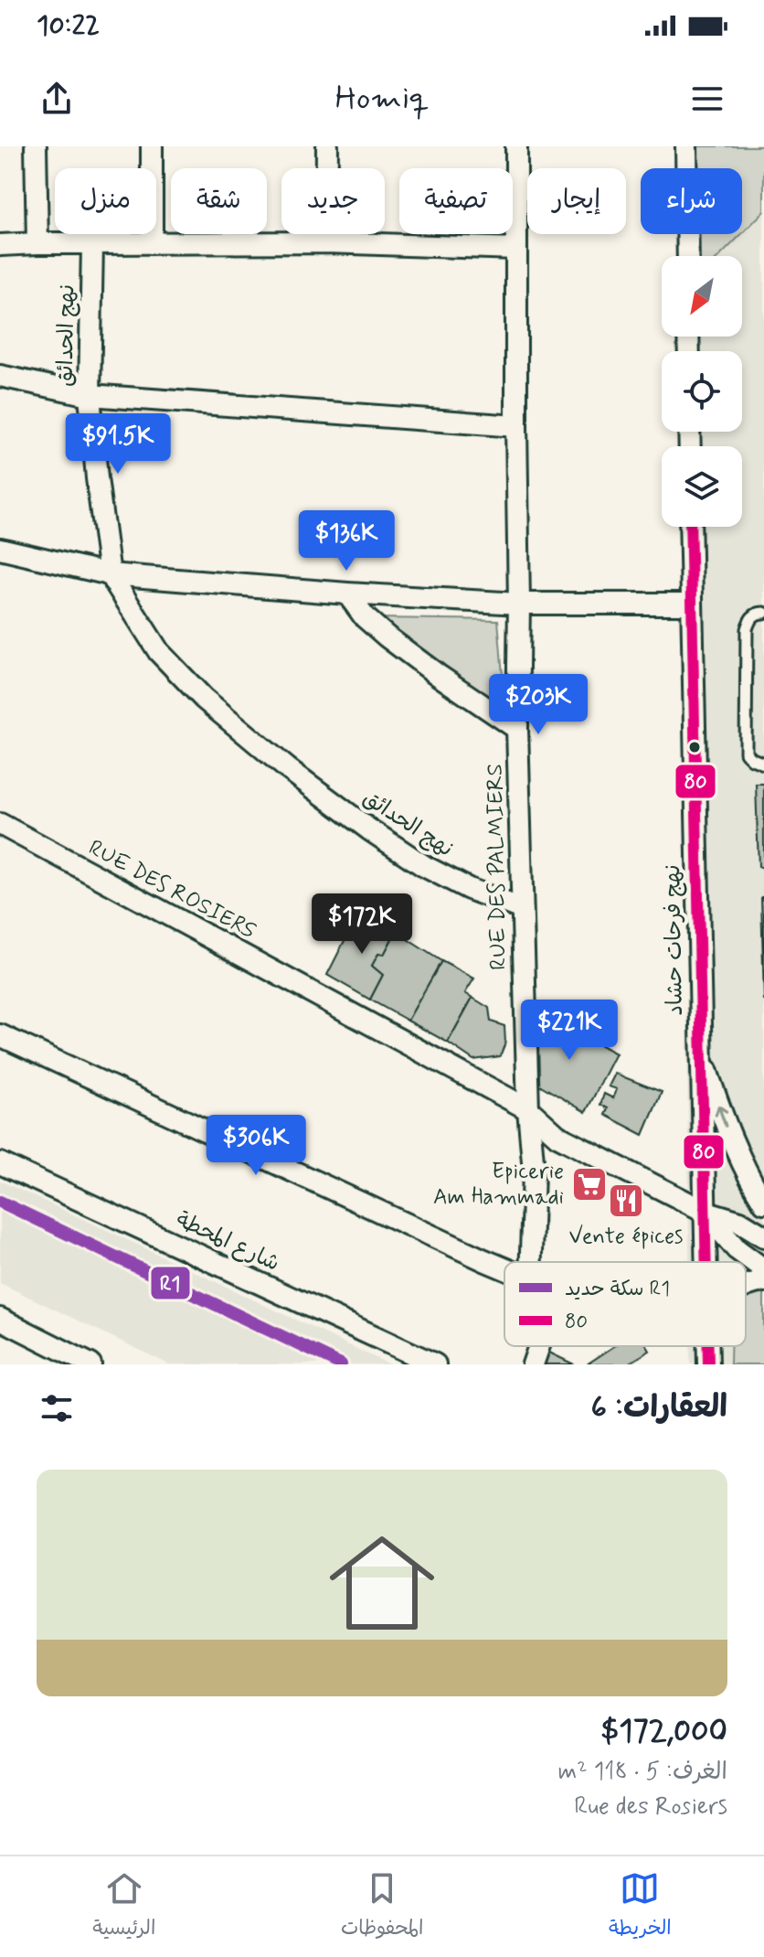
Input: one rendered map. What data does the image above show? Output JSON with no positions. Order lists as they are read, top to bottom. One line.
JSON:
{"streets":{"street":["نهج الحدائق","RUE DES PALMIERS","RUE DES ROSIERS","نهج فرحات حشاد","شارع المحطة"]},"crossings":[["نهج الحدائق","RUE DES PALMIERS"],["RUE DES PALMIERS","RUE DES ROSIERS"],["RUE DES ROSIERS","نهج فرحات حشاد"]],"places":{"supermarket":["Epicerie Am Hammadi"],"restaurant":["Vente épices"]},"lines":["transit line 80","rail line R1"],"legend":["سكة حديد R1","80"],"north":"bottom left","page":{"status":"10:22","header":"Homiq","chip":["شراء","إيجار","تصفية","جديد","شقة","منزل"],"price":["$91.5K","$136K","$203K","$172K","$221K","$306K"],"heading":"العقارات: 6","list":[{"name":"$172,000","note":"الغرف: 5 · 118 m² · Rue des Rosiers"}],"tabs":["الخريطة","المحفوظات","الرئيسية"]}}
